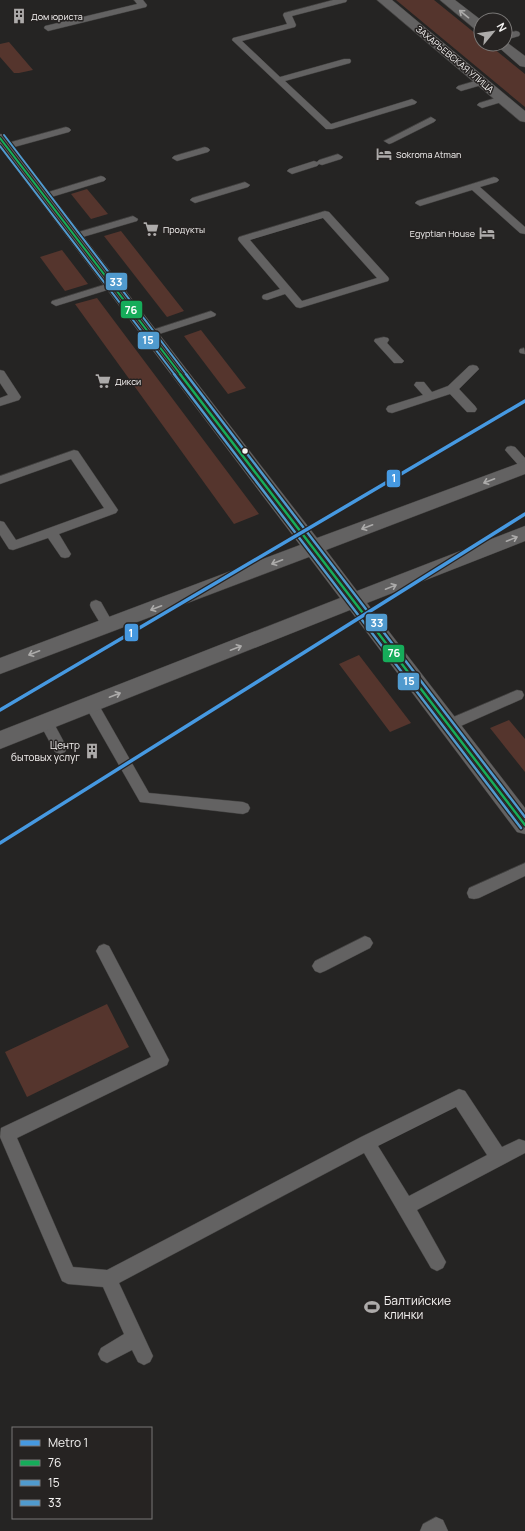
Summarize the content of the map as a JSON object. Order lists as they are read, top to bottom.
{
  "streets": {
    "street": ["ЗАХАРЬЕВСКАЯ УЛИЦА"]
  },
  "places": {
    "building": ["Дом юриста", "Центр бытовых услуг"],
    "hotel": ["Sokroma Atman", "Egyptian House"],
    "supermarket": ["Продукты", "Дикси"],
    "sports": ["Балтийские клинки"]
  },
  "lines": [
    "transit line 33",
    "transit line 76",
    "transit line 15",
    "metro line 1"
  ],
  "legend": [
    "Metro 1",
    "76",
    "15",
    "33"
  ],
  "north": "top right"
}
